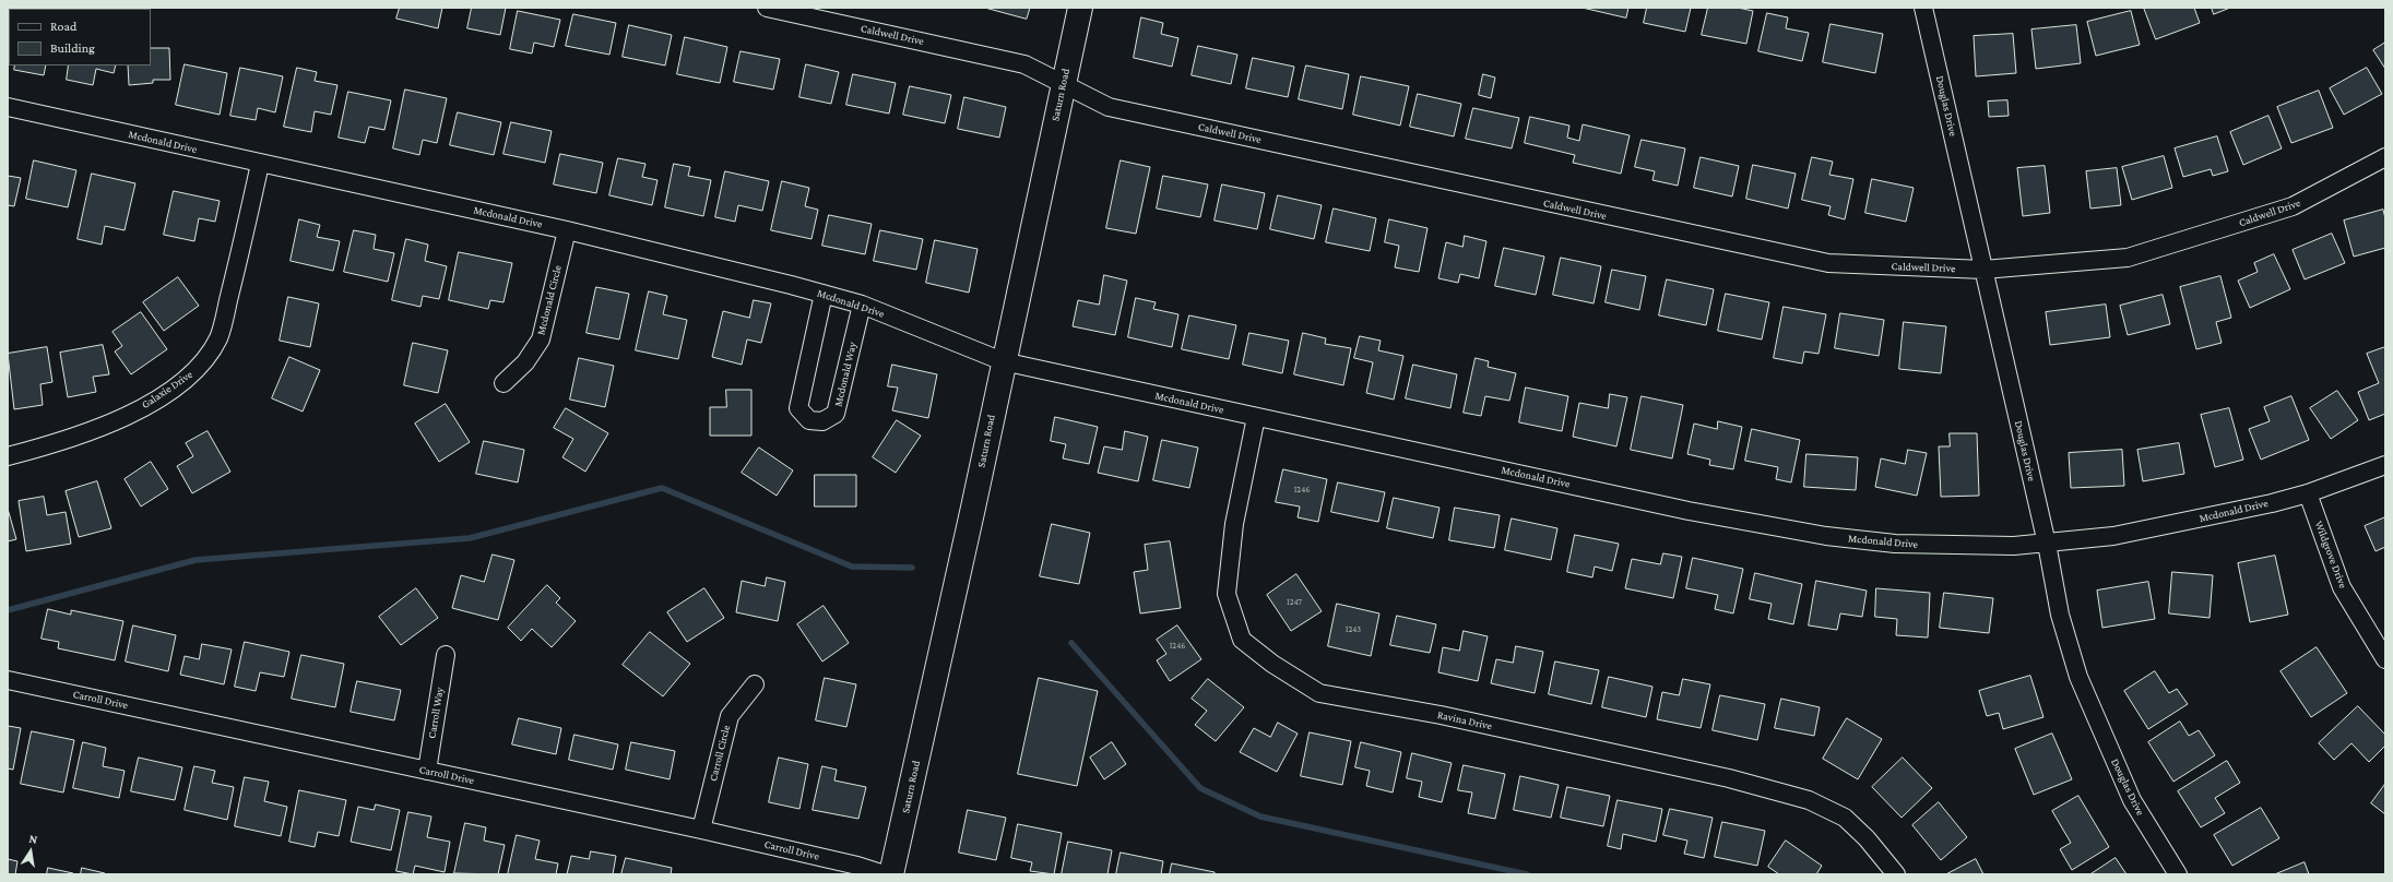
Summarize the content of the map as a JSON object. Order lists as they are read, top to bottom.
{
  "streets": {
    "street": [
      "Caldwell Drive",
      "Saturn Road",
      "Douglas Drive",
      "Mcdonald Drive",
      "Mcdonald Circle",
      "Mcdonald Way",
      "Galaxie Drive",
      "Wildgrove Drive",
      "Carroll Drive",
      "Carroll Way",
      "Ravina Drive",
      "Carroll Circle"
    ]
  },
  "crossings": [
    ["Caldwell Drive", "Saturn Road"],
    ["Caldwell Drive", "Douglas Drive"],
    ["Saturn Road", "Mcdonald Drive"],
    ["Douglas Drive", "Mcdonald Drive"],
    ["Mcdonald Drive", "Mcdonald Circle"],
    ["Mcdonald Drive", "Mcdonald Way"],
    ["Mcdonald Drive", "Galaxie Drive"],
    ["Mcdonald Drive", "Wildgrove Drive"],
    ["Mcdonald Drive", "Ravina Drive"],
    ["Carroll Drive", "Carroll Way"],
    ["Carroll Drive", "Carroll Circle"]
  ],
  "house_numbers": [
    "1246",
    "1247",
    "1243",
    "1246"
  ],
  "legend": ["Road", "Building"],
  "north": "top"
}
